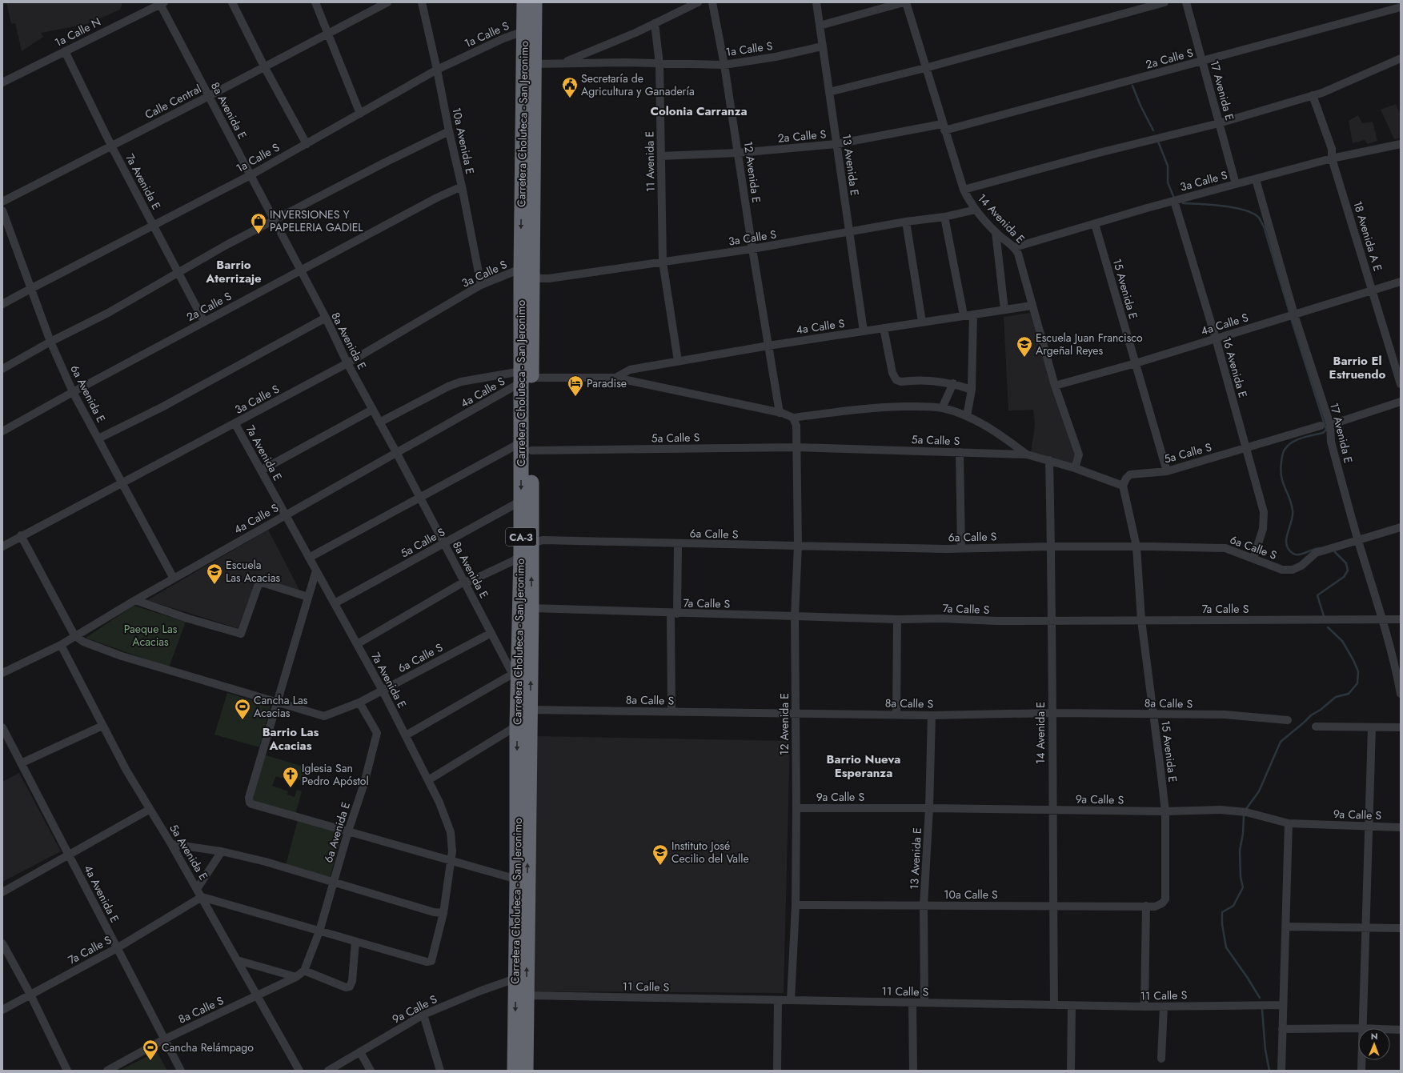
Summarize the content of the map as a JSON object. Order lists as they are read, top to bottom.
{
  "streets": {
    "highway": ["Carretera Choluteca - San Jeronimo", "CA-3"],
    "street": [
      "1a Calle N",
      "1a Calle S",
      "2a Calle S",
      "17 Avenida E",
      "Calle Central",
      "8a Avenida E",
      "10a Avenida E",
      "11 Avenida E",
      "13 Avenida E",
      "12 Avenida E",
      "3a Calle S",
      "7a Avenida E",
      "14 Avenida E",
      "18 Avenida A E",
      "15 Avenida E",
      "4a Calle S",
      "16 Avenida E",
      "6a Avenida E",
      "5a Calle S",
      "6a Calle S",
      "7a Calle S",
      "8a Calle S",
      "9a Calle S",
      "5a Avenida E",
      "4a Avenida E",
      "10a Calle S",
      "11 Calle S"
    ]
  },
  "crossings": [
    ["1a Calle N", "8a Avenida E"],
    ["1a Calle N", "7a Avenida E"],
    ["1a Calle S", "8a Avenida E"],
    ["1a Calle S", "Carretera Choluteca - San Jeronimo"],
    ["1a Calle S", "10a Avenida E"],
    ["1a Calle S", "11 Avenida E"],
    ["1a Calle S", "13 Avenida E"],
    ["1a Calle S", "12 Avenida E"],
    ["1a Calle S", "7a Avenida E"],
    ["1a Calle S", "6a Avenida E"],
    ["2a Calle S", "17 Avenida E"],
    ["2a Calle S", "8a Avenida E"],
    ["2a Calle S", "10a Avenida E"],
    ["2a Calle S", "11 Avenida E"],
    ["2a Calle S", "13 Avenida E"],
    ["2a Calle S", "12 Avenida E"],
    ["2a Calle S", "7a Avenida E"],
    ["2a Calle S", "14 Avenida E"],
    ["2a Calle S", "6a Avenida E"],
    ["17 Avenida E", "3a Calle S"],
    ["17 Avenida E", "4a Calle S"],
    ["17 Avenida E", "6a Calle S"],
    ["17 Avenida E", "7a Calle S"],
    ["Calle Central", "8a Avenida E"],
    ["Calle Central", "7a Avenida E"],
    ["8a Avenida E", "Carretera Choluteca - San Jeronimo"],
    ["8a Avenida E", "3a Calle S"],
    ["8a Avenida E", "4a Calle S"],
    ["8a Avenida E", "5a Calle S"],
    ["8a Avenida E", "6a Calle S"],
    ["Carretera Choluteca - San Jeronimo", "3a Calle S"],
    ["Carretera Choluteca - San Jeronimo", "4a Calle S"],
    ["Carretera Choluteca - San Jeronimo", "5a Calle S"],
    ["Carretera Choluteca - San Jeronimo", "6a Calle S"],
    ["Carretera Choluteca - San Jeronimo", "7a Calle S"],
    ["Carretera Choluteca - San Jeronimo", "8a Calle S"],
    ["Carretera Choluteca - San Jeronimo", "9a Calle S"],
    ["Carretera Choluteca - San Jeronimo", "11 Calle S"],
    ["10a Avenida E", "3a Calle S"],
    ["11 Avenida E", "3a Calle S"],
    ["11 Avenida E", "4a Calle S"],
    ["13 Avenida E", "3a Calle S"],
    ["13 Avenida E", "4a Calle S"],
    ["13 Avenida E", "8a Calle S"],
    ["13 Avenida E", "9a Calle S"],
    ["13 Avenida E", "10a Calle S"],
    ["13 Avenida E", "11 Calle S"],
    ["12 Avenida E", "3a Calle S"],
    ["12 Avenida E", "4a Calle S"],
    ["12 Avenida E", "5a Calle S"],
    ["12 Avenida E", "6a Calle S"],
    ["12 Avenida E", "7a Calle S"],
    ["12 Avenida E", "8a Calle S"],
    ["12 Avenida E", "9a Calle S"],
    ["12 Avenida E", "10a Calle S"],
    ["12 Avenida E", "11 Calle S"],
    ["3a Calle S", "7a Avenida E"],
    ["3a Calle S", "14 Avenida E"],
    ["3a Calle S", "18 Avenida A E"],
    ["3a Calle S", "15 Avenida E"],
    ["3a Calle S", "16 Avenida E"],
    ["3a Calle S", "6a Avenida E"],
    ["7a Avenida E", "4a Calle S"],
    ["7a Avenida E", "5a Calle S"],
    ["7a Avenida E", "6a Calle S"],
    ["14 Avenida E", "4a Calle S"],
    ["14 Avenida E", "5a Calle S"],
    ["14 Avenida E", "6a Calle S"],
    ["14 Avenida E", "7a Calle S"],
    ["14 Avenida E", "8a Calle S"],
    ["14 Avenida E", "9a Calle S"],
    ["14 Avenida E", "10a Calle S"],
    ["14 Avenida E", "11 Calle S"],
    ["18 Avenida A E", "4a Calle S"],
    ["15 Avenida E", "4a Calle S"],
    ["15 Avenida E", "5a Calle S"],
    ["15 Avenida E", "6a Calle S"],
    ["15 Avenida E", "7a Calle S"],
    ["15 Avenida E", "8a Calle S"],
    ["15 Avenida E", "9a Calle S"],
    ["15 Avenida E", "10a Calle S"],
    ["4a Calle S", "16 Avenida E"],
    ["4a Calle S", "6a Avenida E"],
    ["4a Calle S", "5a Avenida E"],
    ["16 Avenida E", "5a Calle S"],
    ["16 Avenida E", "6a Calle S"],
    ["6a Avenida E", "6a Calle S"],
    ["6a Avenida E", "8a Calle S"],
    ["7a Calle S", "5a Avenida E"],
    ["7a Calle S", "4a Avenida E"],
    ["8a Calle S", "5a Avenida E"],
    ["8a Calle S", "4a Avenida E"]
  ],
  "districts": [
    "Colonia Carranza",
    "Barrio Aterrizaje",
    "Barrio El Estruendo",
    "Barrio Las Acacias",
    "Barrio Nueva Esperanza"
  ],
  "parks": ["Paeque Las Acacias"],
  "places": {
    "public building": ["Secretaría de Agricultura y Ganadería"],
    "shop": ["INVERSIONES Y PAPELERIA GADIEL"],
    "school or university": ["Escuela Juan Francisco Argeñal Reyes", "Escuela Las Acacias", "Instituto José Cecilio del Valle"],
    "hotel": ["Paradise"],
    "sports": ["Cancha Las Acacias", "Cancha Relámpago"],
    "church": ["Iglesia San Pedro Apóstol"]
  },
  "north": "top"
}
